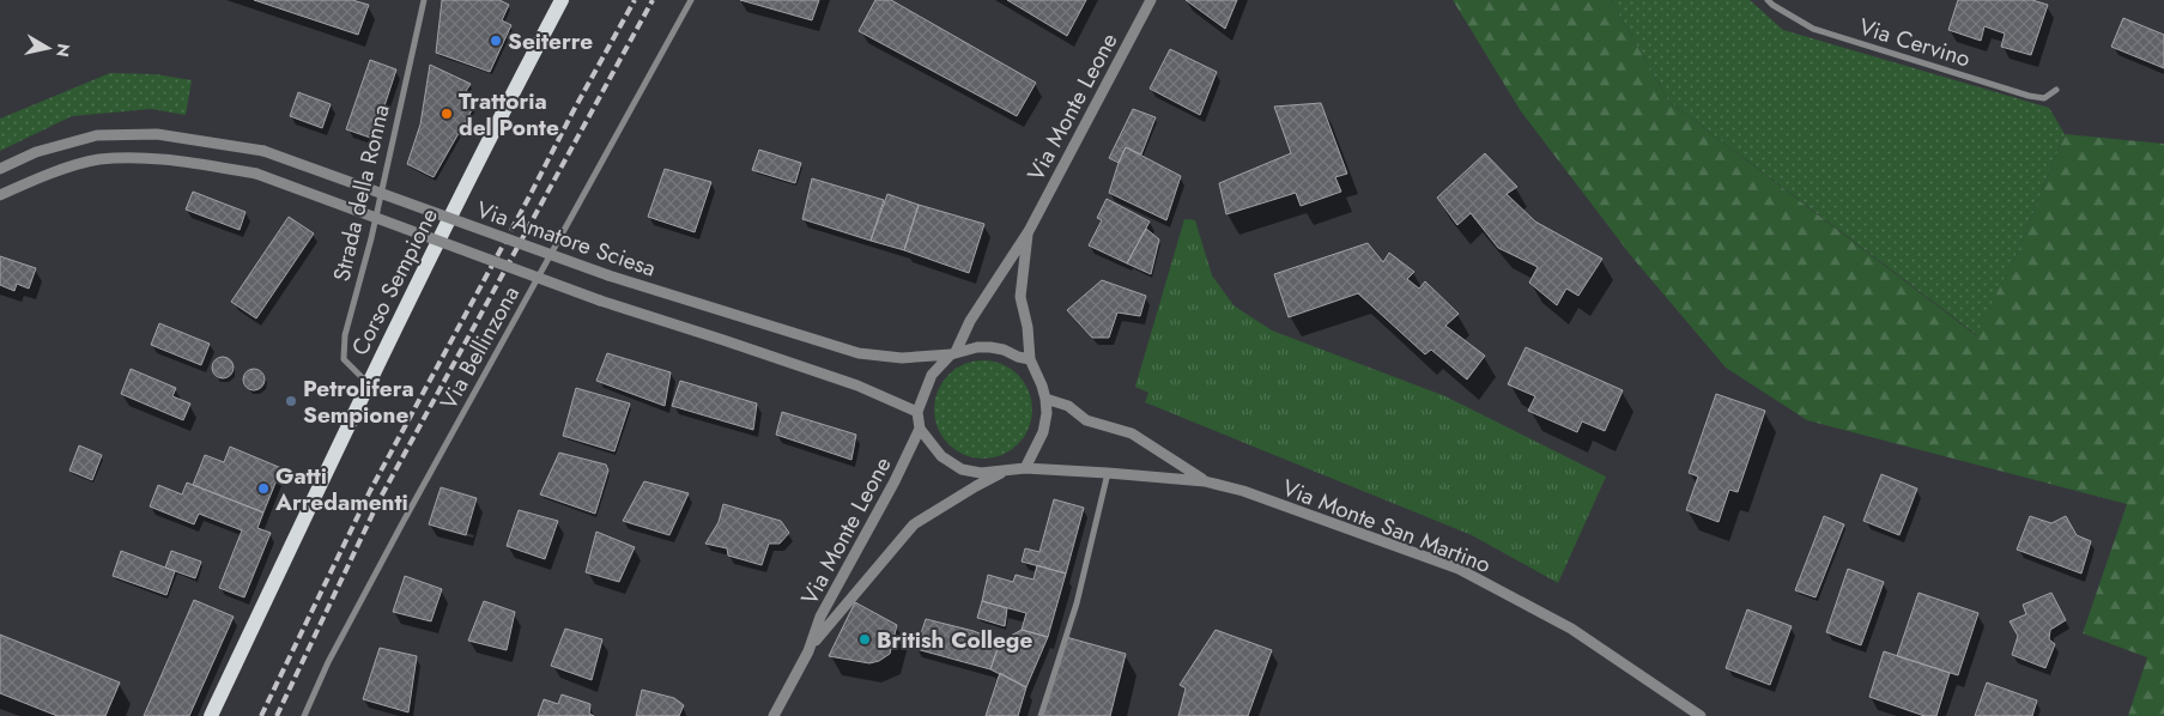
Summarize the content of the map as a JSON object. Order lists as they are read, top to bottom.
{
  "streets": {
    "main road": ["Corso Sempione"],
    "street": [
      "Via Cervino",
      "Via Monte Leone",
      "Strada della Ronna",
      "Via Amatore Sciesa",
      "Via Bellinzona",
      "Via Monte San Martino"
    ]
  },
  "crossings": [
    ["Via Monte Leone", "Via Amatore Sciesa"],
    ["Via Monte Leone", "Via Monte San Martino"],
    ["Strada della Ronna", "Corso Sempione"],
    ["Via Amatore Sciesa", "Via Monte San Martino"]
  ],
  "places": [
    "Seiterre",
    "Trattoria del Ponte",
    "Petrolifera Sempione",
    "Gatti Arredamenti",
    "British College"
  ],
  "north": "right"
}
